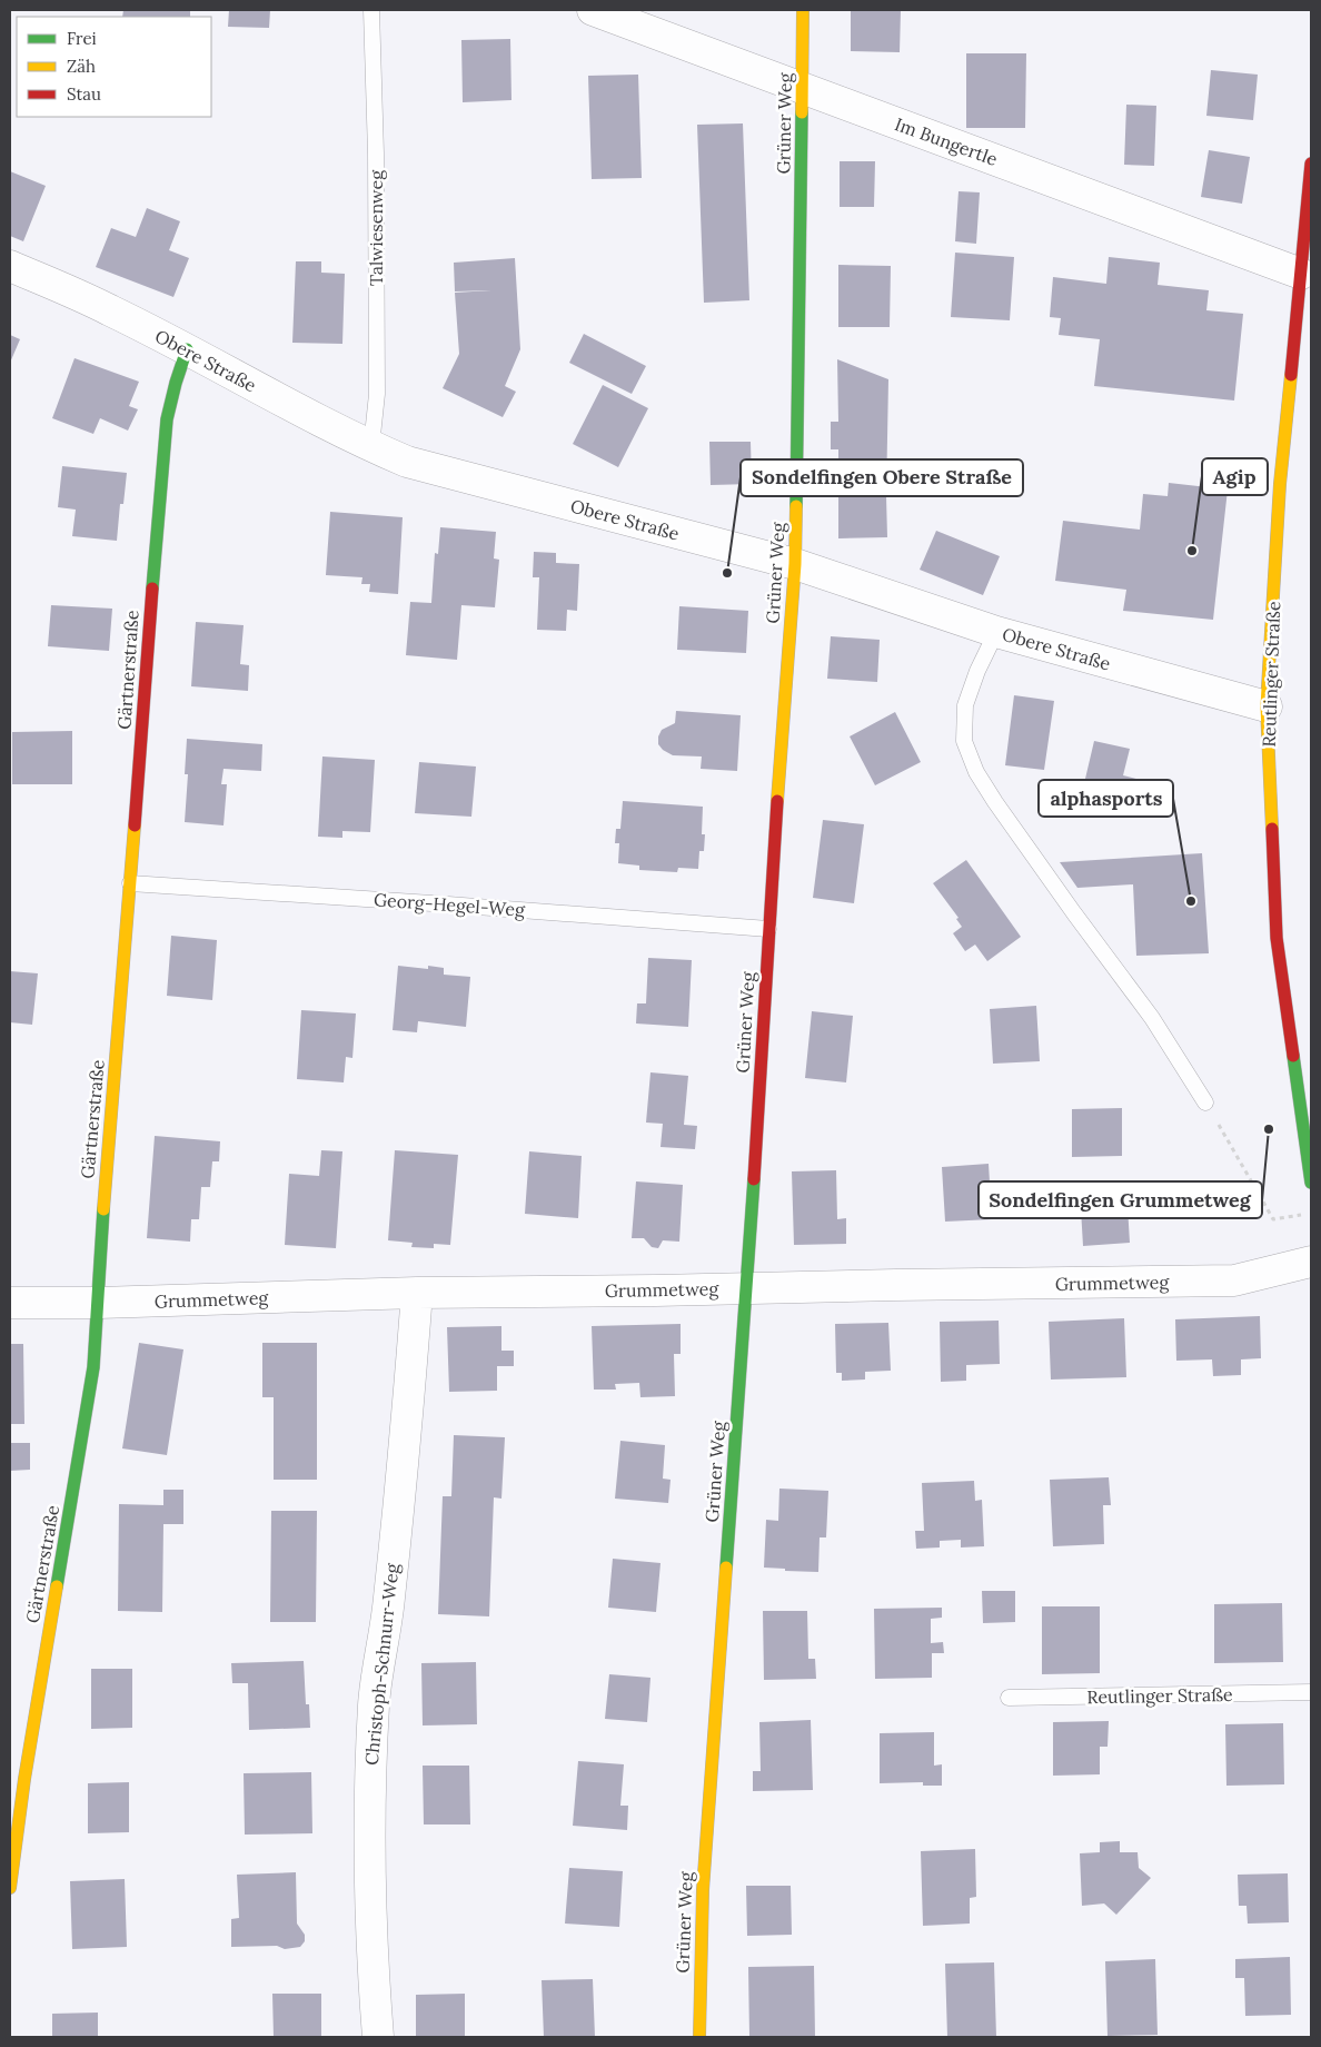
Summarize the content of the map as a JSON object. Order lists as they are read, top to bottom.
{
  "streets": {
    "street": [
      "Grüner Weg",
      "Im Bungertle",
      "Obere Straße",
      "Gärtnerstraße",
      "Reutlinger Straße",
      "Grummetweg",
      "Christoph-Schnurr-Weg"
    ],
    "lane": ["Talwiesenweg", "Georg-Hegel-Weg"]
  },
  "crossings": [
    ["Grüner Weg", "Im Bungertle"],
    ["Grüner Weg", "Obere Straße"],
    ["Grüner Weg", "Georg-Hegel-Weg"],
    ["Grüner Weg", "Grummetweg"],
    ["Im Bungertle", "Reutlinger Straße"],
    ["Talwiesenweg", "Obere Straße"],
    ["Obere Straße", "Gärtnerstraße"],
    ["Obere Straße", "Reutlinger Straße"],
    ["Gärtnerstraße", "Georg-Hegel-Weg"],
    ["Gärtnerstraße", "Grummetweg"],
    ["Grummetweg", "Christoph-Schnurr-Weg"]
  ],
  "places": [
    "Agip",
    "Sondelfingen Obere Straße",
    "alphasports",
    "Sondelfingen Grummetweg"
  ],
  "legend": ["Frei", "Zäh", "Stau"]
}
